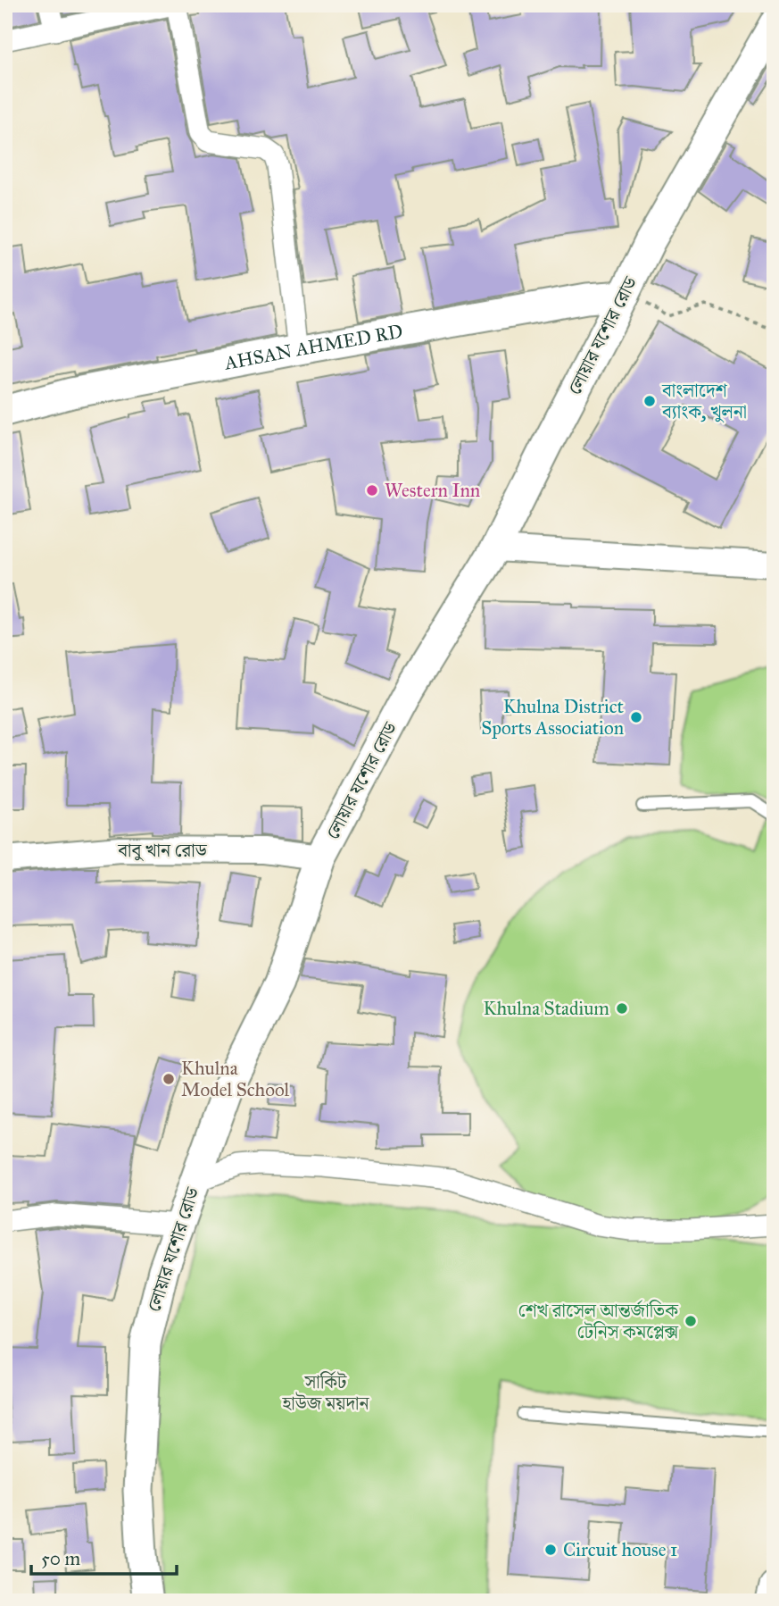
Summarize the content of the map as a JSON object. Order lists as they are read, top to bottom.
{
  "streets": {
    "main road": ["লোয়ার যশোর রোড", "AHSAN AHMED RD"],
    "street": ["বাবু খান রোড"]
  },
  "crossings": [
    ["লোয়ার যশোর রোড", "AHSAN AHMED RD"],
    ["লোয়ার যশোর রোড", "বাবু খান রোড"]
  ],
  "parks": ["সার্কিট হাউজ ময়দান"],
  "places": [
    "বাংলাদেশ ব্যাংক, খুলনা",
    "Western Inn",
    "Khulna District Sports Association",
    "Khulna Stadium",
    "Khulna Model School",
    "শেখ রাসেল আন্তর্জাতিক টেনিস কমপ্লেক্স",
    "Circuit house 1"
  ],
  "scale_bar": "50 m"
}
